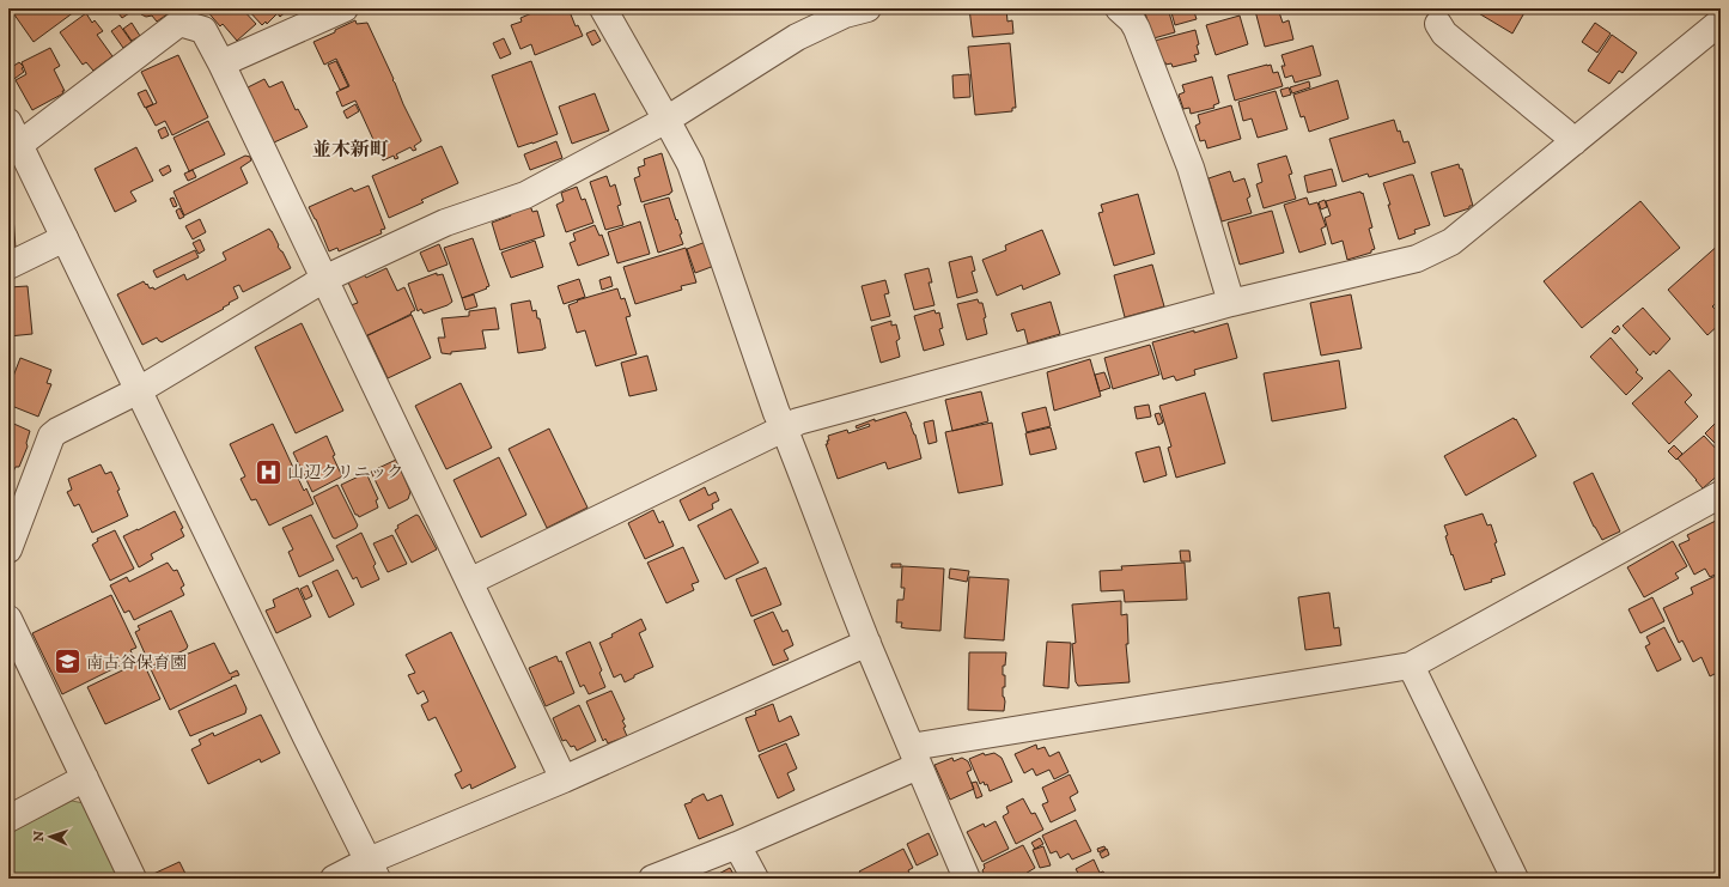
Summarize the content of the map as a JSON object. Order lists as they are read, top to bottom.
{
  "districts": ["並木新町"],
  "places": {
    "hospital": ["山辺クリニック"],
    "school or university": ["南古谷保育園"]
  },
  "north": "left"
}
